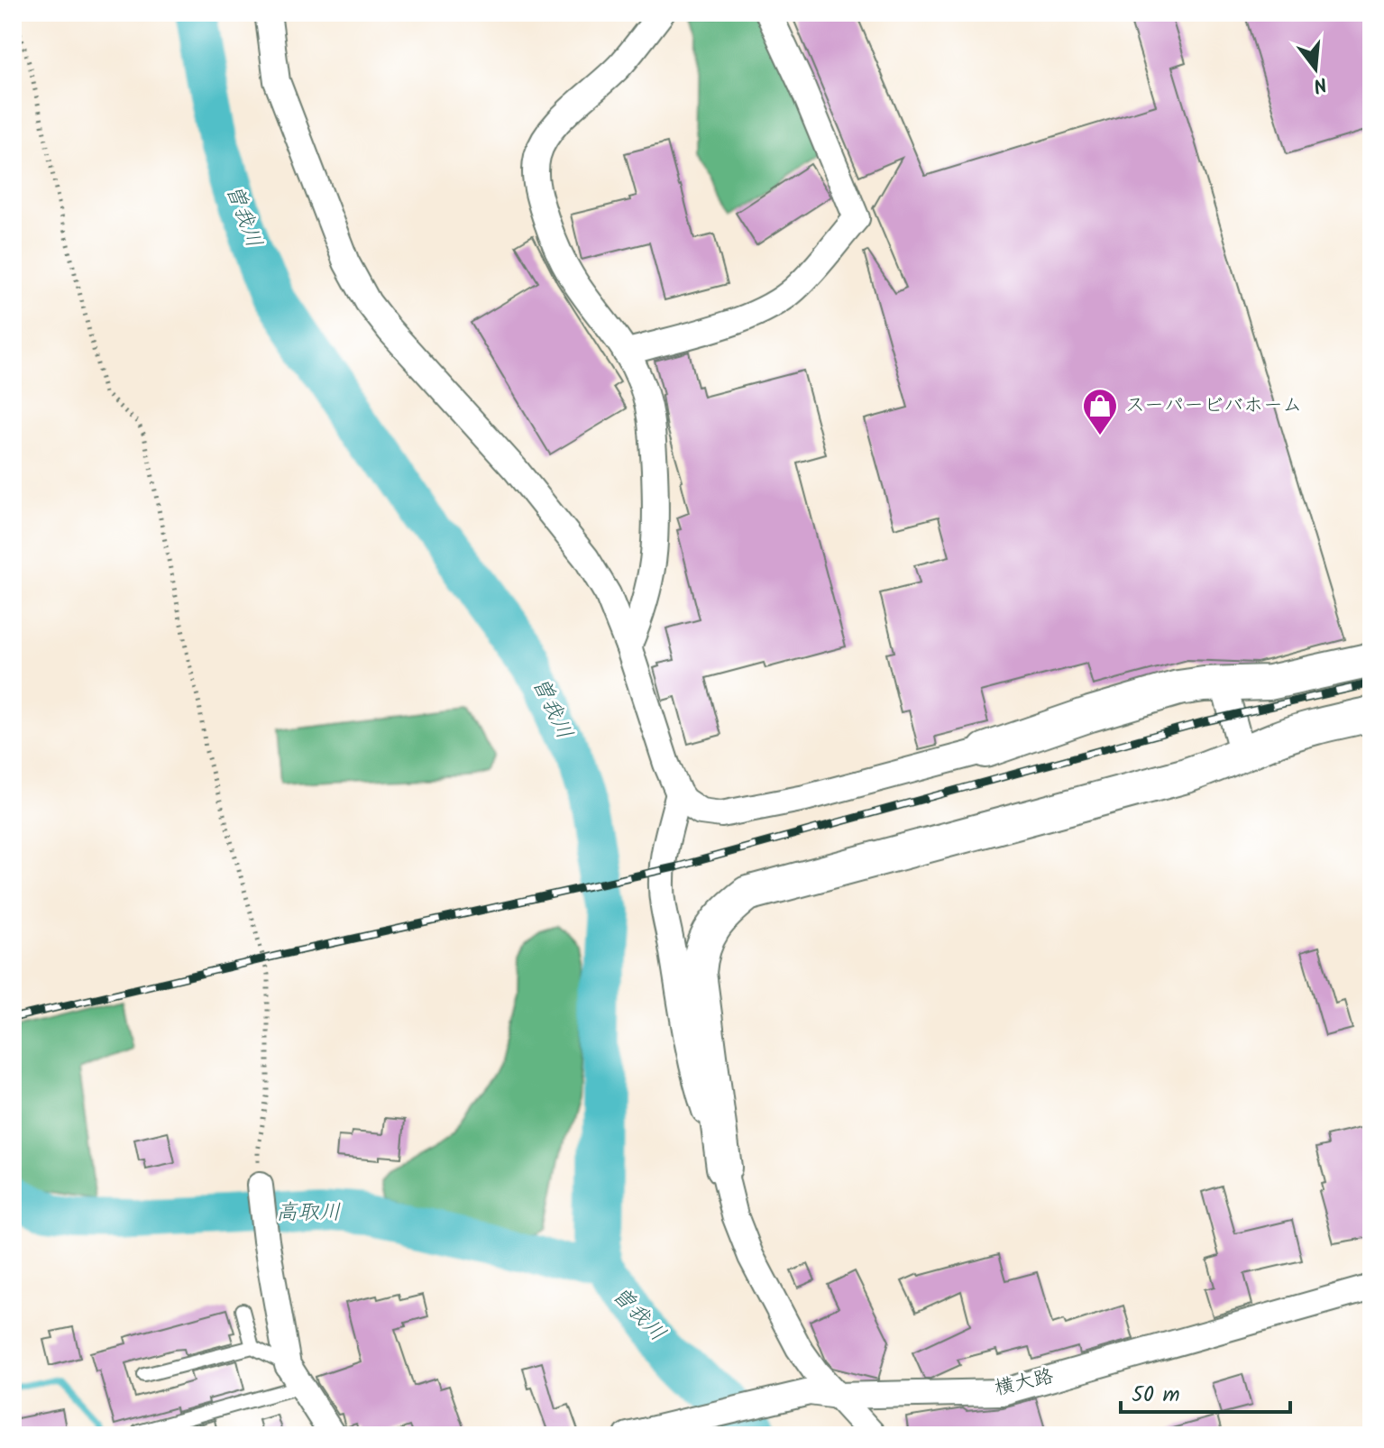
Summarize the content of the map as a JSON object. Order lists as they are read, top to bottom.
{
  "streets": {
    "street": ["横大路"]
  },
  "water": ["曽我川", "高取川"],
  "places": {
    "shop": ["スーパービバホーム"]
  },
  "scale_bar": "50 m",
  "north": "bottom"
}
